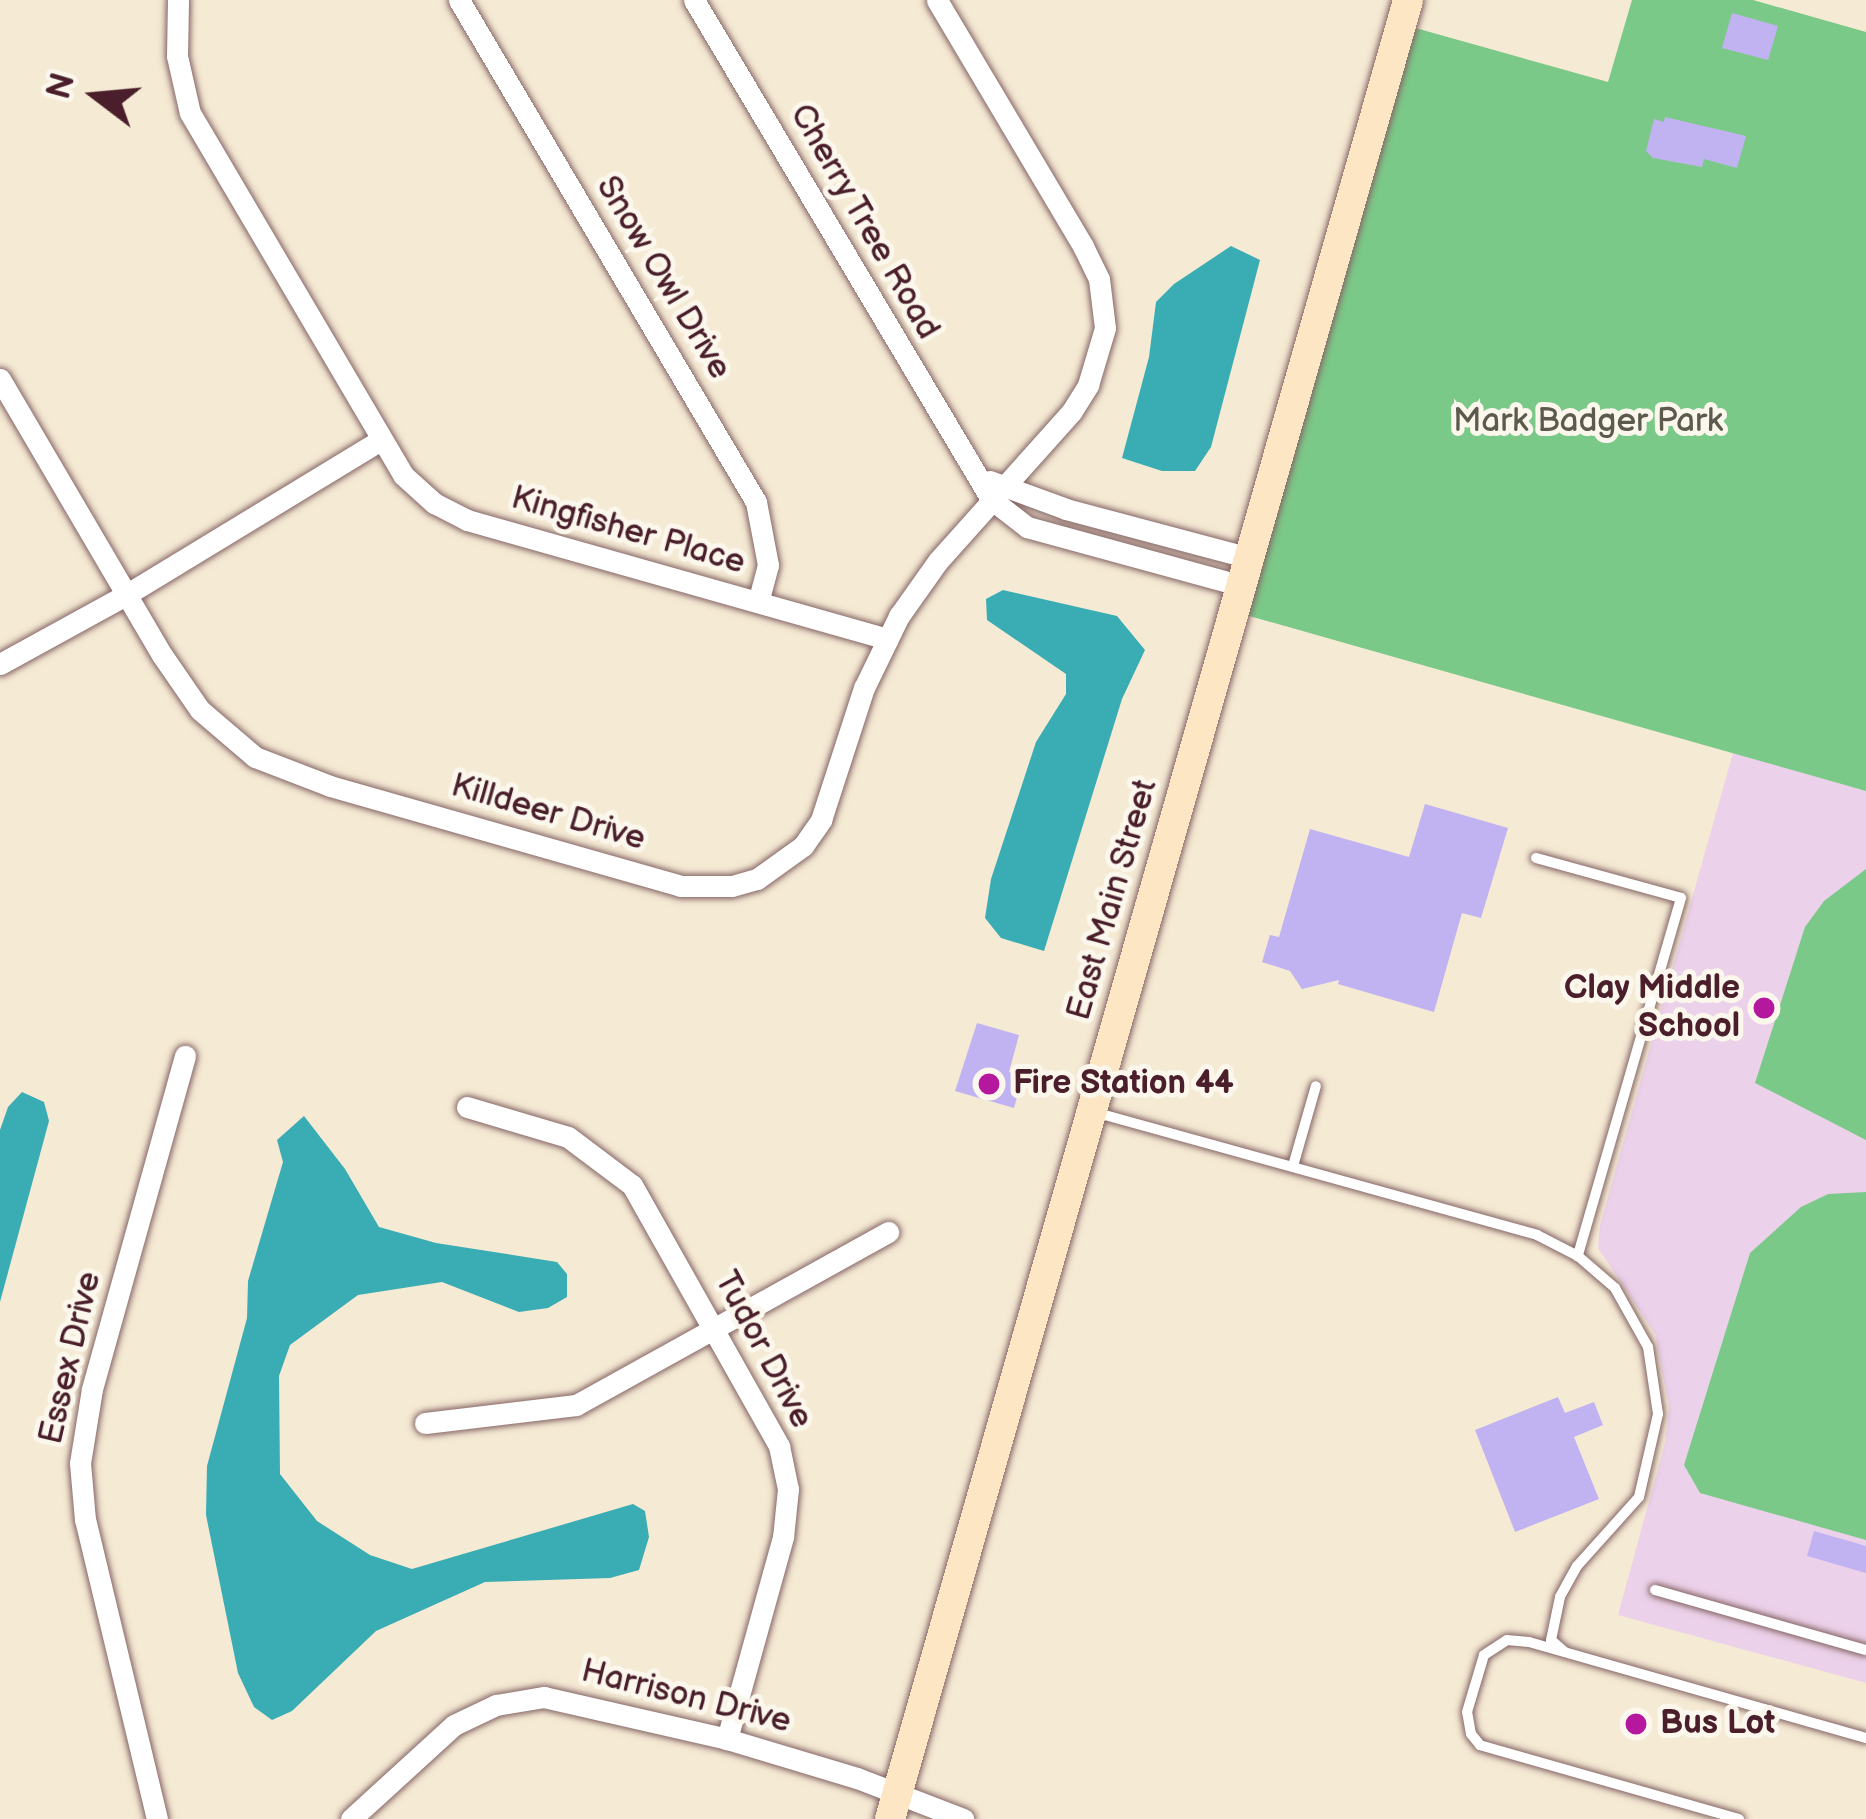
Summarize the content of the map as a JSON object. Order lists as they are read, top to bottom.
{
  "streets": {
    "main road": ["East Main Street"],
    "street": [
      "Cherry Tree Road",
      "Snow Owl Drive",
      "Kingfisher Place",
      "Killdeer Drive",
      "Tudor Drive",
      "Essex Drive",
      "Harrison Drive"
    ]
  },
  "crossings": [
    ["Cherry Tree Road", "Killdeer Drive"],
    ["Snow Owl Drive", "Kingfisher Place"],
    ["Kingfisher Place", "Killdeer Drive"],
    ["East Main Street", "Harrison Drive"],
    ["Tudor Drive", "Harrison Drive"]
  ],
  "parks": ["Mark Badger Park"],
  "places": ["Clay Middle School", "Fire Station 44", "Bus Lot"],
  "north": "left"
}
